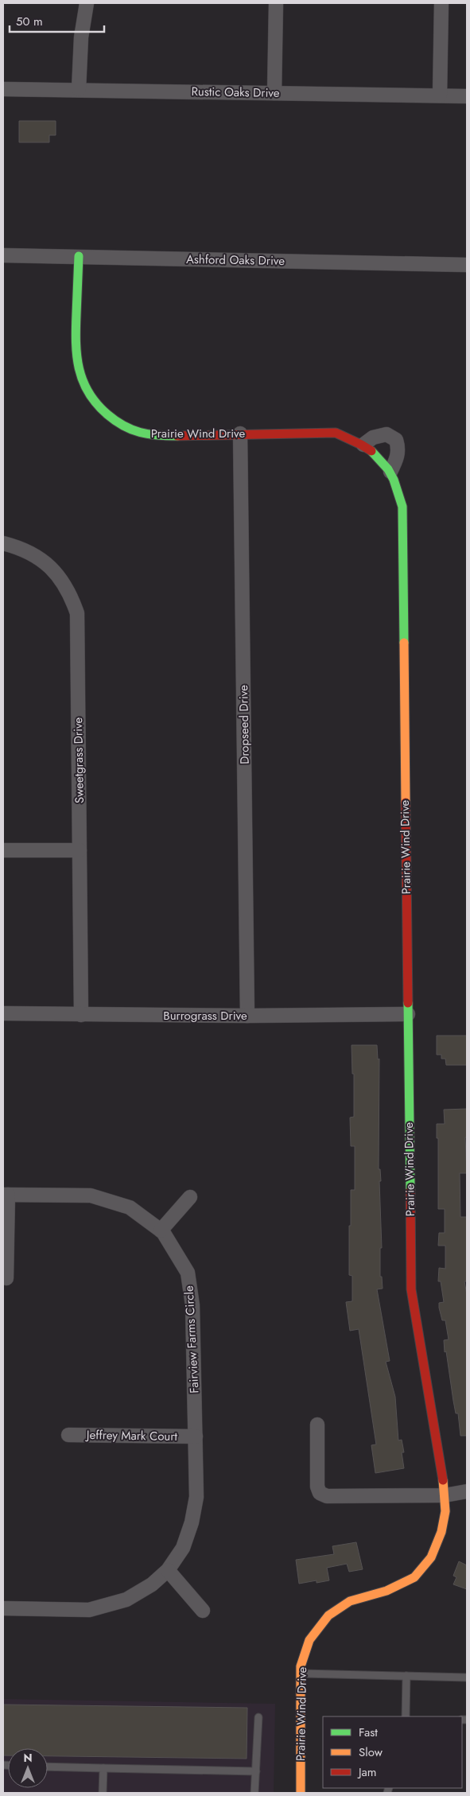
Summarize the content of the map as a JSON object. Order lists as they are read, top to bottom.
{
  "streets": {
    "street": [
      "Rustic Oaks Drive",
      "Ashford Oaks Drive",
      "Prairie Wind Drive",
      "Dropseed Drive",
      "Sweetgrass Drive",
      "Burrograss Drive",
      "Fairview Farms Circle",
      "Jeffrey Mark Court"
    ]
  },
  "crossings": [
    ["Ashford Oaks Drive", "Prairie Wind Drive"],
    ["Prairie Wind Drive", "Dropseed Drive"],
    ["Prairie Wind Drive", "Burrograss Drive"],
    ["Dropseed Drive", "Burrograss Drive"],
    ["Sweetgrass Drive", "Burrograss Drive"],
    ["Fairview Farms Circle", "Jeffrey Mark Court"]
  ],
  "legend": ["Fast", "Slow", "Jam"],
  "scale_bar": "50 m",
  "north": "top"
}
